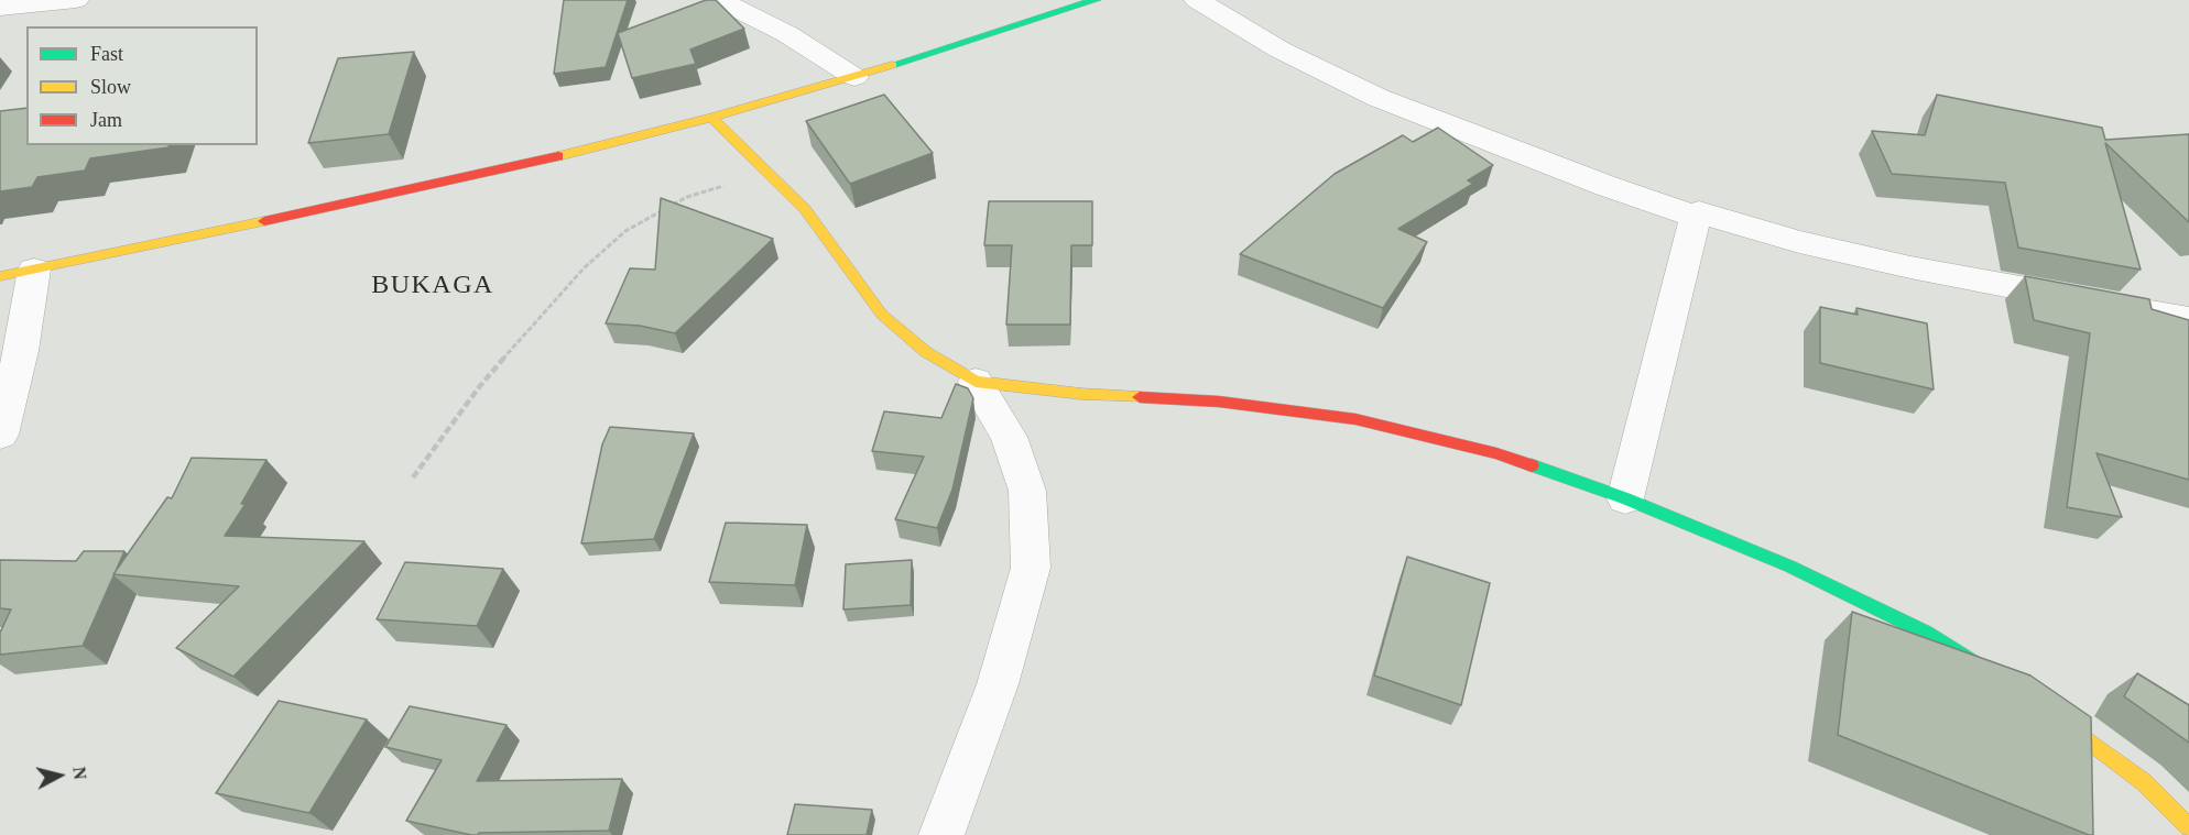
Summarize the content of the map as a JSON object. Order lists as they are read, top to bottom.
{
  "districts": ["BUKAGA"],
  "legend": ["Fast", "Slow", "Jam"],
  "north": "right"
}
